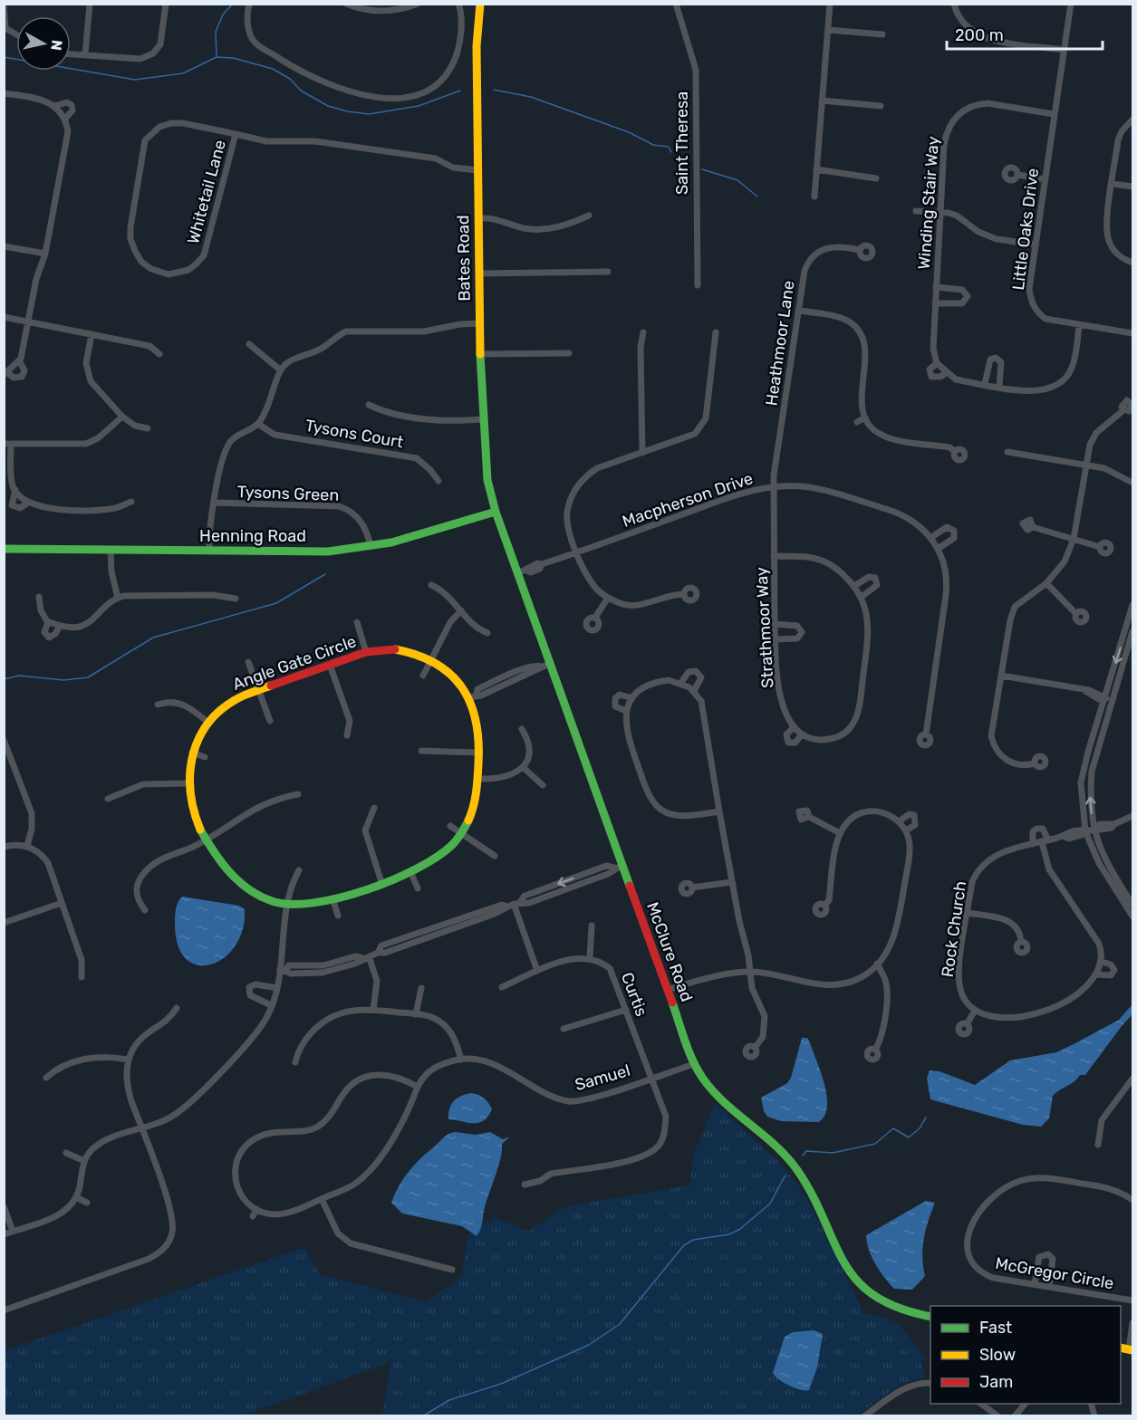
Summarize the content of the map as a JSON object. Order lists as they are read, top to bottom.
{
  "streets": {
    "street": [
      "Saint Theresa",
      "Whitetail Lane",
      "Winding Stair Way",
      "Little Oaks Drive",
      "Bates Road",
      "Heathmoor Lane",
      "Tysons Court",
      "Tysons Green",
      "Macpherson Drive",
      "Henning Road",
      "Strathmoor Way",
      "Angle Gate Circle",
      "Rock Church",
      "McClure Road",
      "Curtis",
      "Samuel",
      "McGregor Circle"
    ]
  },
  "crossings": [
    ["Whitetail Lane", "Bates Road"],
    ["Winding Stair Way", "Little Oaks Drive"],
    ["Bates Road", "Henning Road"],
    ["Bates Road", "McClure Road"],
    ["Heathmoor Lane", "Macpherson Drive"],
    ["Heathmoor Lane", "Strathmoor Way"],
    ["Tysons Green", "Henning Road"],
    ["Macpherson Drive", "Strathmoor Way"],
    ["Macpherson Drive", "McClure Road"],
    ["Henning Road", "McClure Road"],
    ["McClure Road", "Samuel"],
    ["Curtis", "Samuel"]
  ],
  "legend": ["Fast", "Slow", "Jam"],
  "scale_bar": "200 m",
  "north": "right"
}
